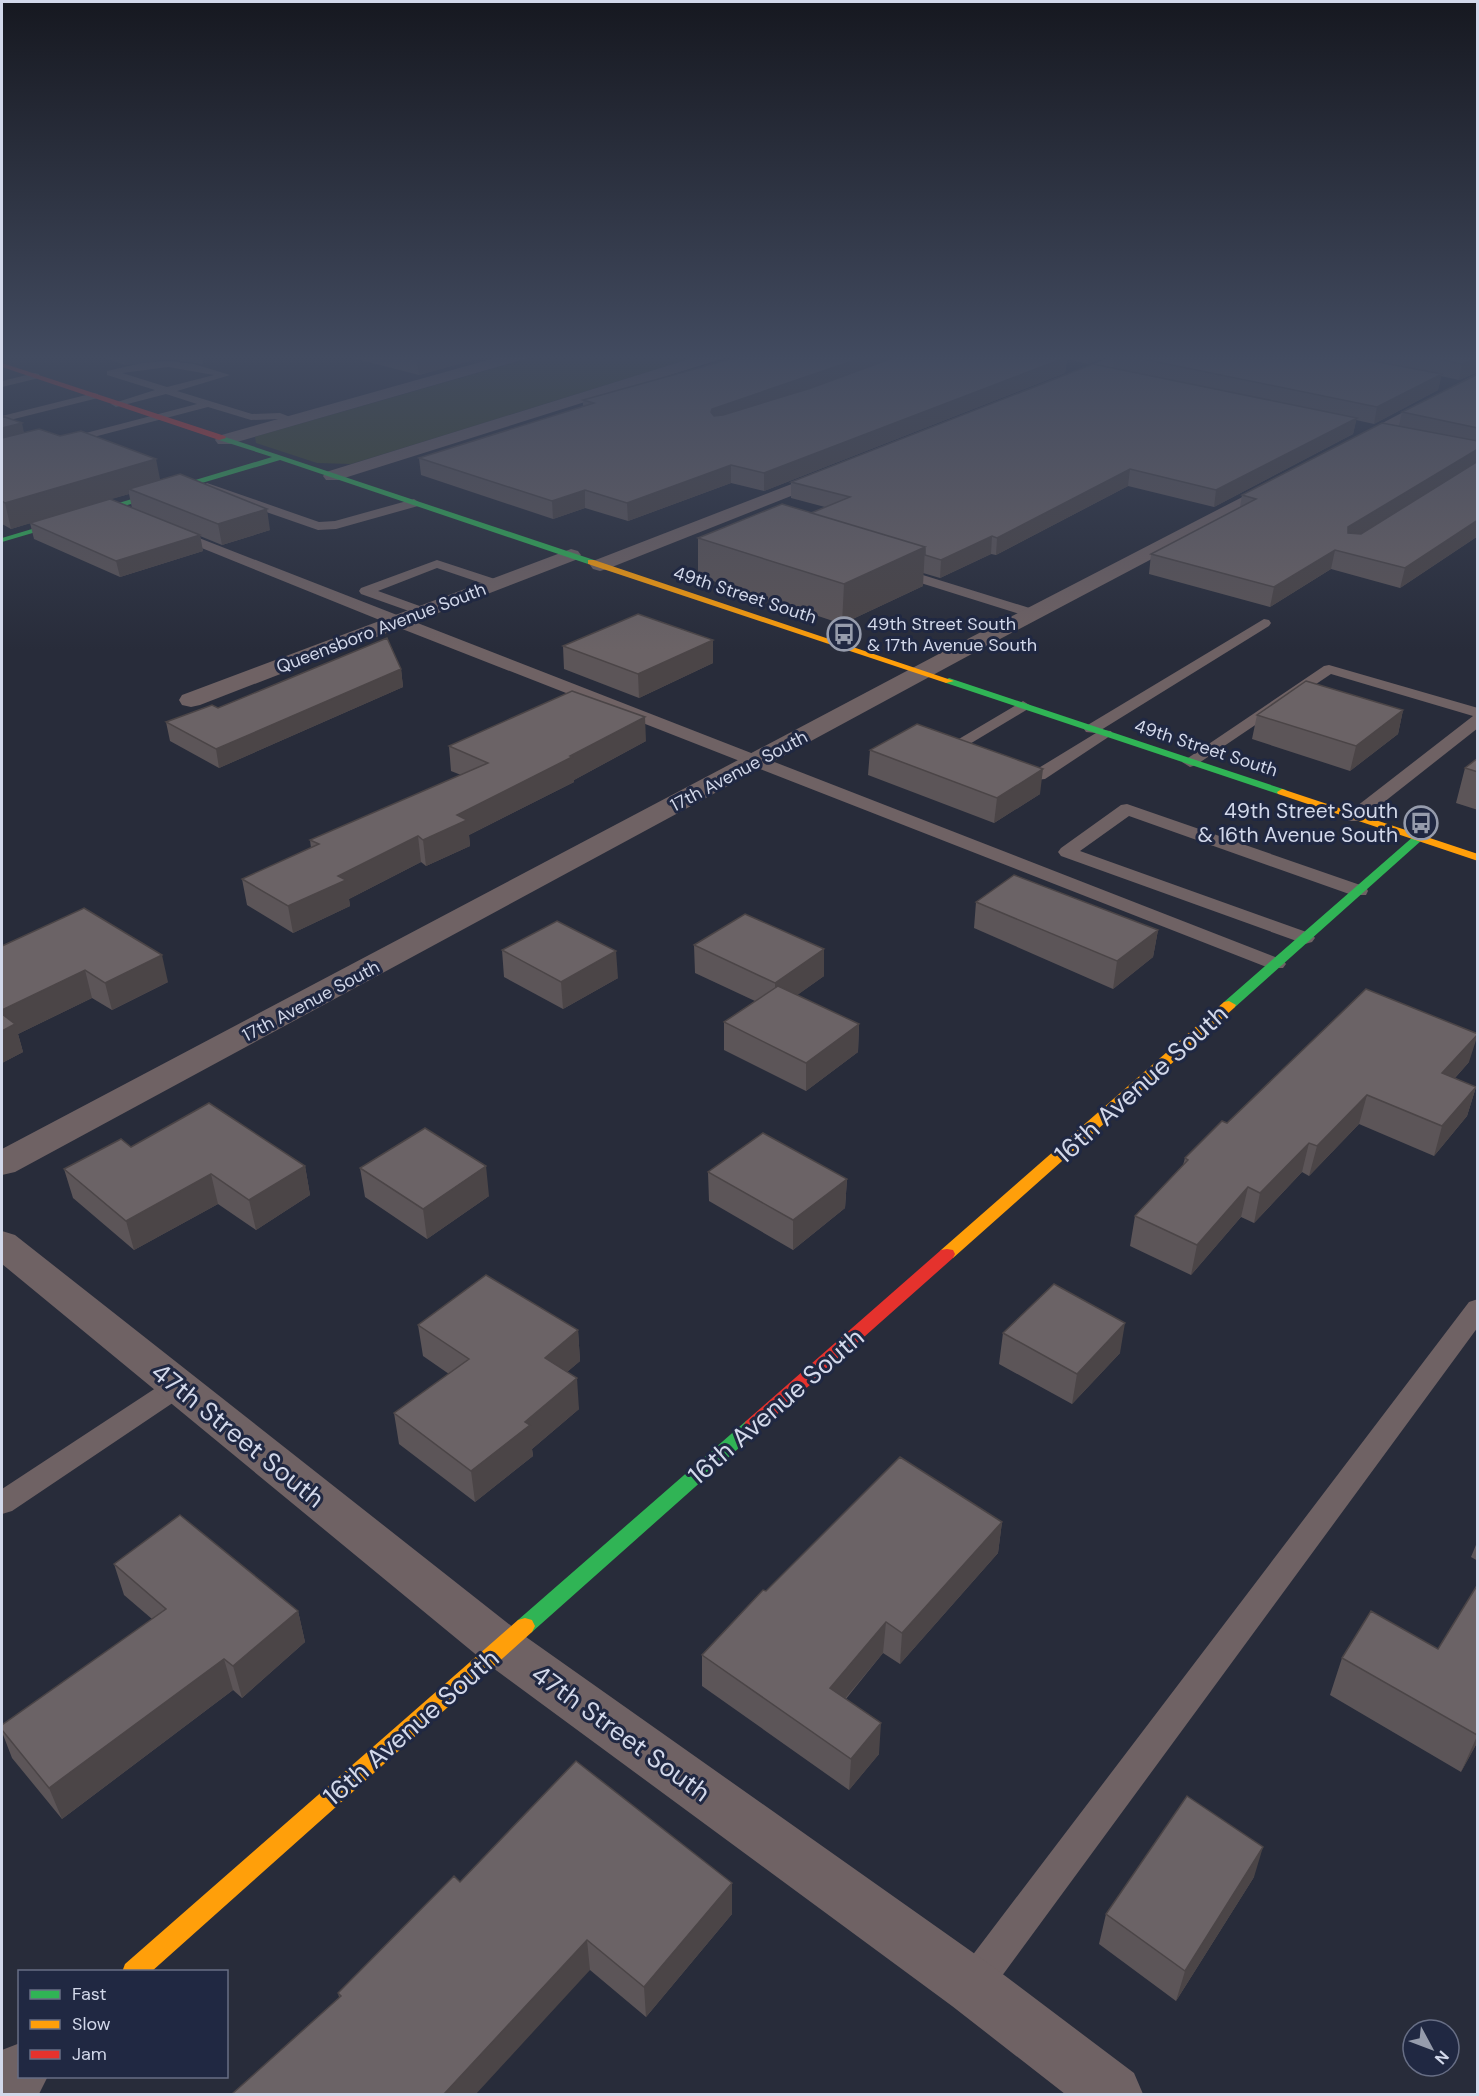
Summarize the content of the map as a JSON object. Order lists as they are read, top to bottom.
{
  "streets": {
    "main road": ["49th Street South", "16th Avenue South"],
    "street": ["Queensboro Avenue South", "17th Avenue South", "47th Street South"]
  },
  "crossings": [
    ["49th Street South", "Queensboro Avenue South"],
    ["49th Street South", "17th Avenue South"],
    ["49th Street South", "16th Avenue South"],
    ["16th Avenue South", "47th Street South"]
  ],
  "places": {
    "bus stop": ["49th Street South & 17th Avenue South", "49th Street South & 16th Avenue South"]
  },
  "legend": ["Fast", "Slow", "Jam"],
  "north": "bottom right"
}
